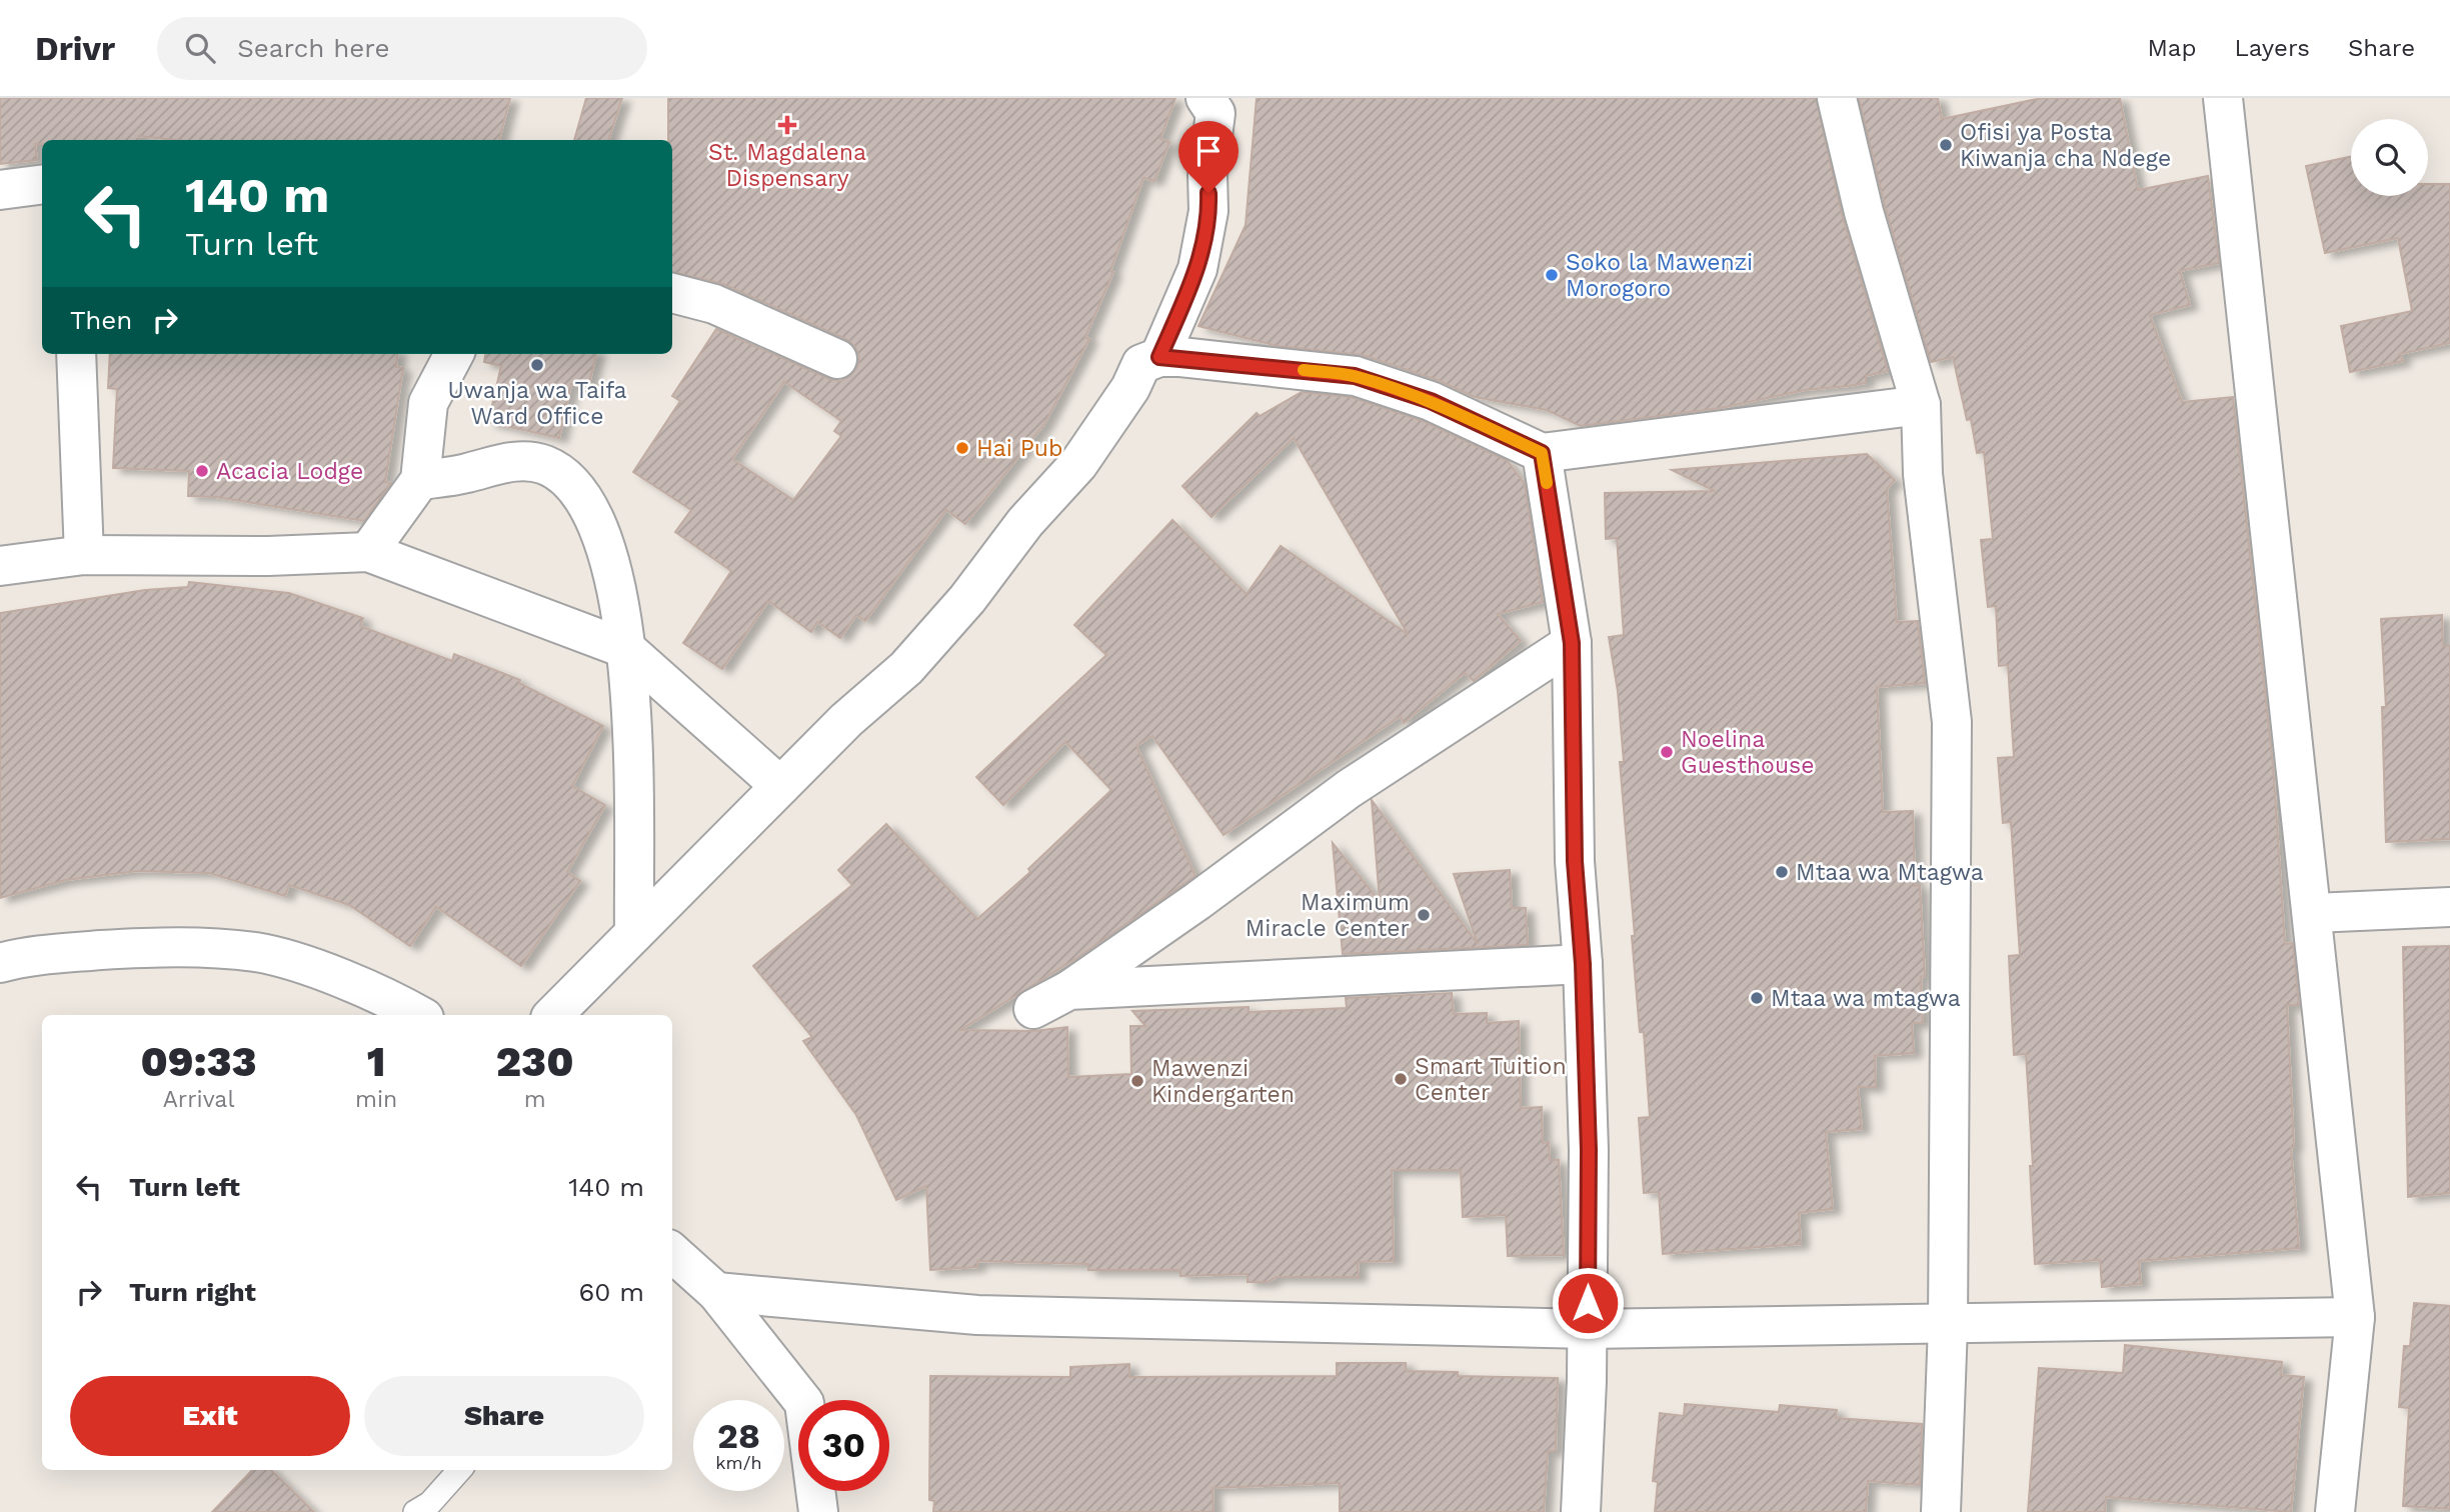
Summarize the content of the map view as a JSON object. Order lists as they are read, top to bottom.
{
  "places": {
    "health": ["St. Magdalena Dispensary"],
    "other": [
      "Ofisi ya Posta Kiwanja cha Ndege",
      "Soko la Mawenzi Morogoro",
      "Uwanja wa Taifa Ward Office",
      "Hai Pub",
      "Acacia Lodge",
      "Noelina Guesthouse",
      "Mtaa wa Mtagwa",
      "Maximum Miracle Center",
      "Mtaa wa mtagwa",
      "Smart Tuition Center",
      "Mawenzi Kindergarten"
    ]
  },
  "page": {
    "header": "Drivr",
    "search": "Search here",
    "nav": ["Map", "Layers", "Share"],
    "turn": ["140 m", "Turn left"],
    "then": "Then",
    "eta": [
      "09:33",
      "Arrival",
      "1",
      "min",
      "230",
      "m"
    ],
    "list": [
      {
        "name": "Turn left",
        "value": "140 m"
      },
      {
        "name": "Turn right",
        "value": "60 m"
      }
    ],
    "buttons": ["Exit", "Share"],
    "speed": "28 km/h",
    "limit": "30"
  }
}
